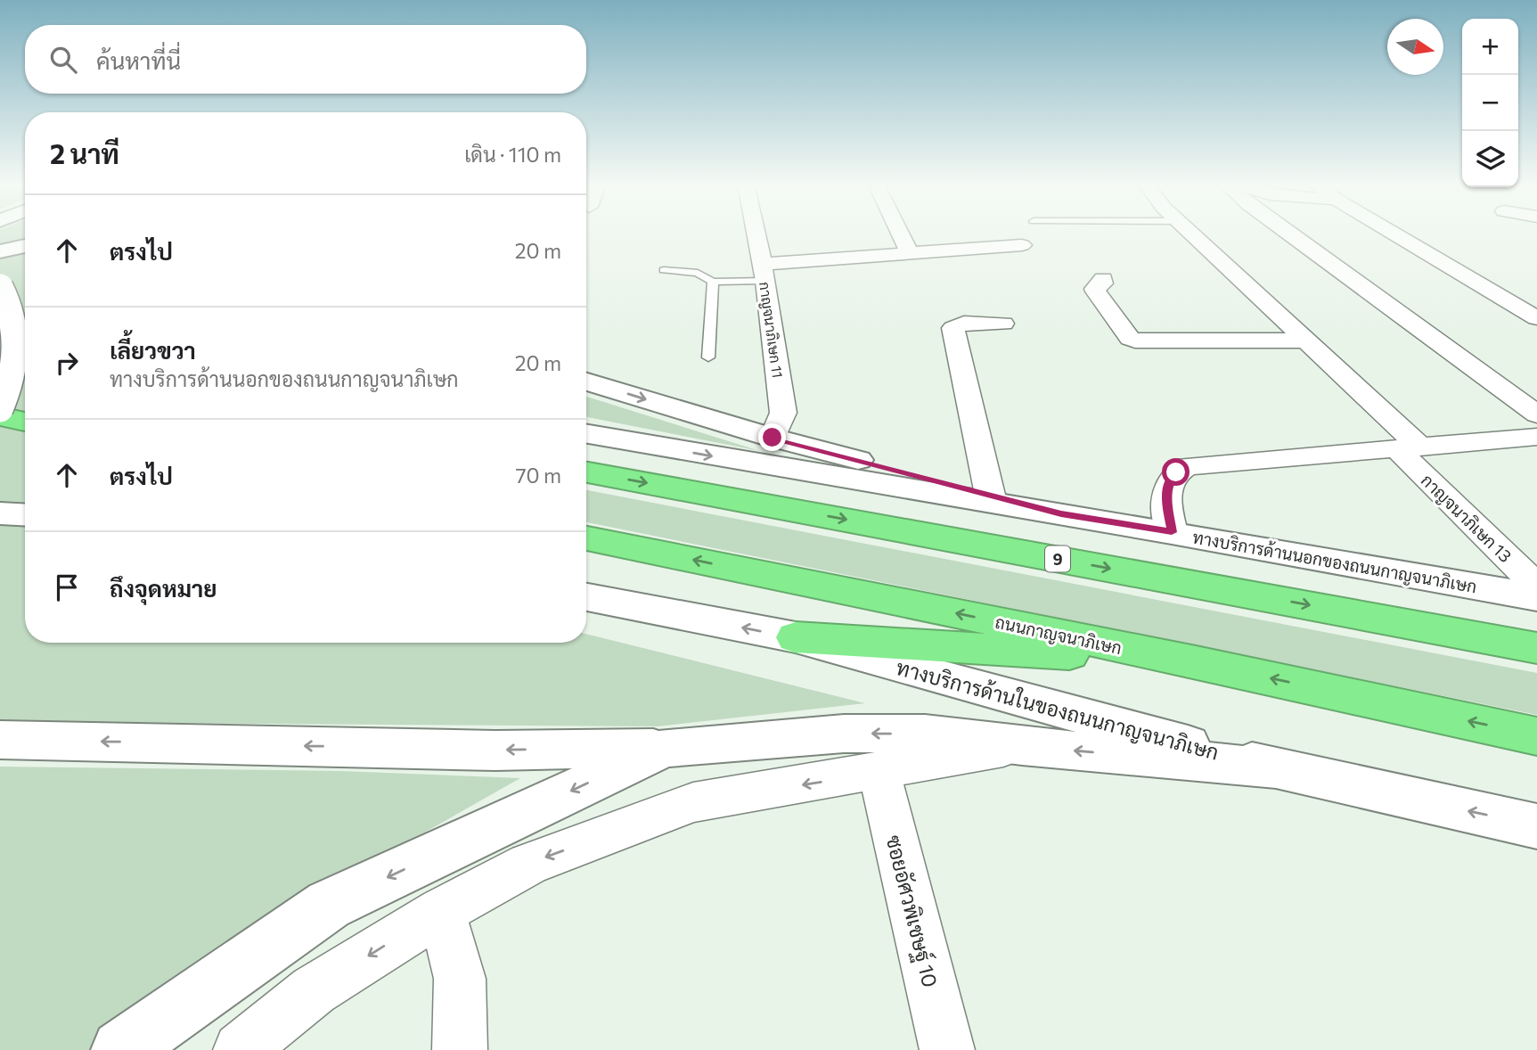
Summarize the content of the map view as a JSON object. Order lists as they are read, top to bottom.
{
  "streets": {
    "highway": ["9", "ถนนกาญจนาภิเษก"],
    "main road": ["ทางบริการด้านนอกของถนนกาญจนาภิเษก", "ทางบริการด้านในของถนนกาญจนาภิเษก"],
    "street": ["กาญจนาภิเษก 11", "กาญจนาภิเษก 13", "ซอยอัศวพิเชษฐ์ 10"]
  },
  "north": "right",
  "page": {
    "map_buttons": ["+", "−"],
    "search": "ค้นหาที่นี่",
    "heading": ["2 นาที", "เดิน · 110 m"],
    "list": [
      ["ตรงไป", "20 m"],
      ["เลี้ยวขวา", "ทางบริการด้านนอกของถนนกาญจนาภิเษก", "20 m"],
      ["ตรงไป", "70 m"],
      "ถึงจุดหมาย"
    ]
  }
}
